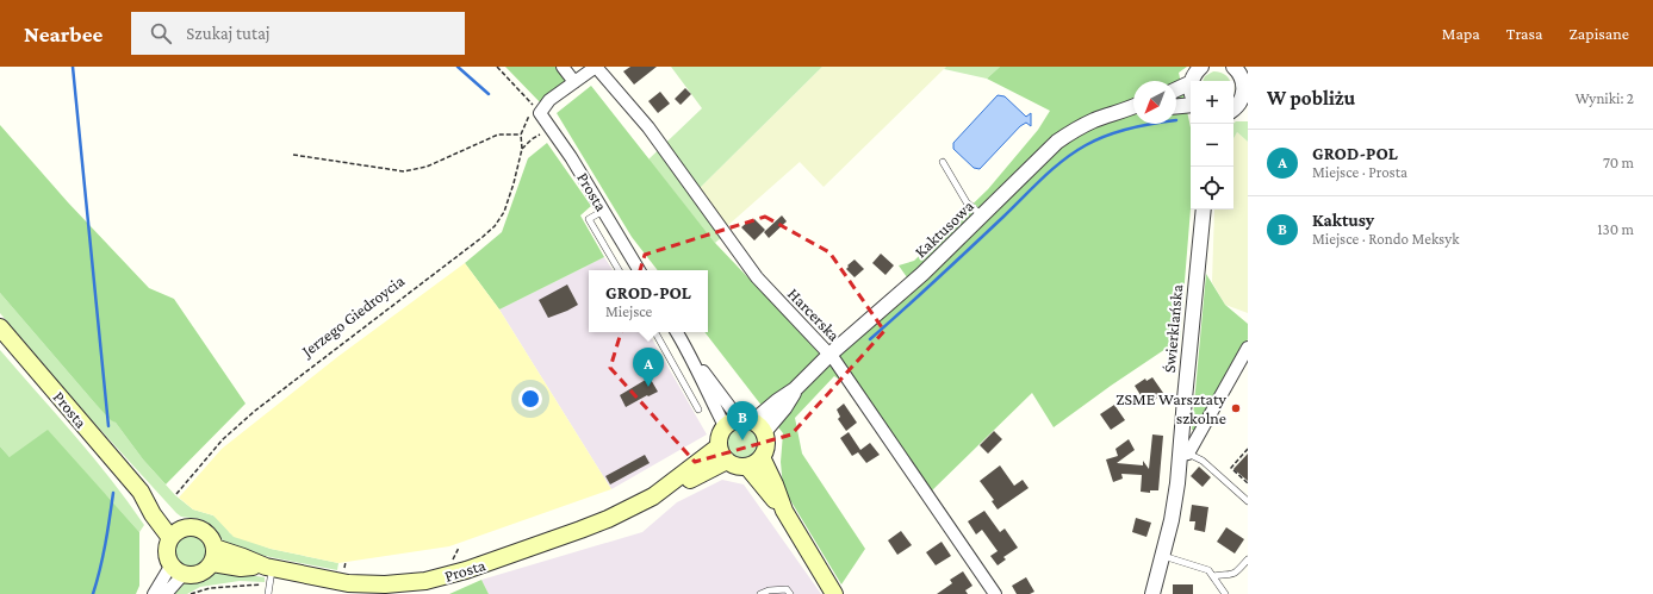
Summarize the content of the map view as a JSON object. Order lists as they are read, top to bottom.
{
  "streets": {
    "main road": ["Prosta"],
    "street": ["Kaktusowa", "Harcerska", "Świerklańska"],
    "path": ["Jerzego Giedroycia"]
  },
  "crossings": [
    ["Prosta", "Kaktusowa"],
    ["Kaktusowa", "Harcerska"]
  ],
  "places": ["ZSME Warsztaty szkolne"],
  "north": "bottom left",
  "page": {
    "header": "Nearbee",
    "search": "Szukaj tutaj",
    "nav": ["Mapa", "Trasa", "Zapisane"],
    "heading": ["W pobliżu", "Wyniki: 2"],
    "map_buttons": ["+", "−"],
    "list": [
      {
        "mark": "A",
        "name": "GROD-POL",
        "note": "Miejsce · Prosta",
        "value": "70 m"
      },
      {
        "mark": "B",
        "name": "Kaktusy",
        "note": "Miejsce · Rondo Meksyk",
        "value": "130 m"
      }
    ],
    "popup": ["GROD-POL", "Miejsce"],
    "pins": ["A", "B"]
  }
}
